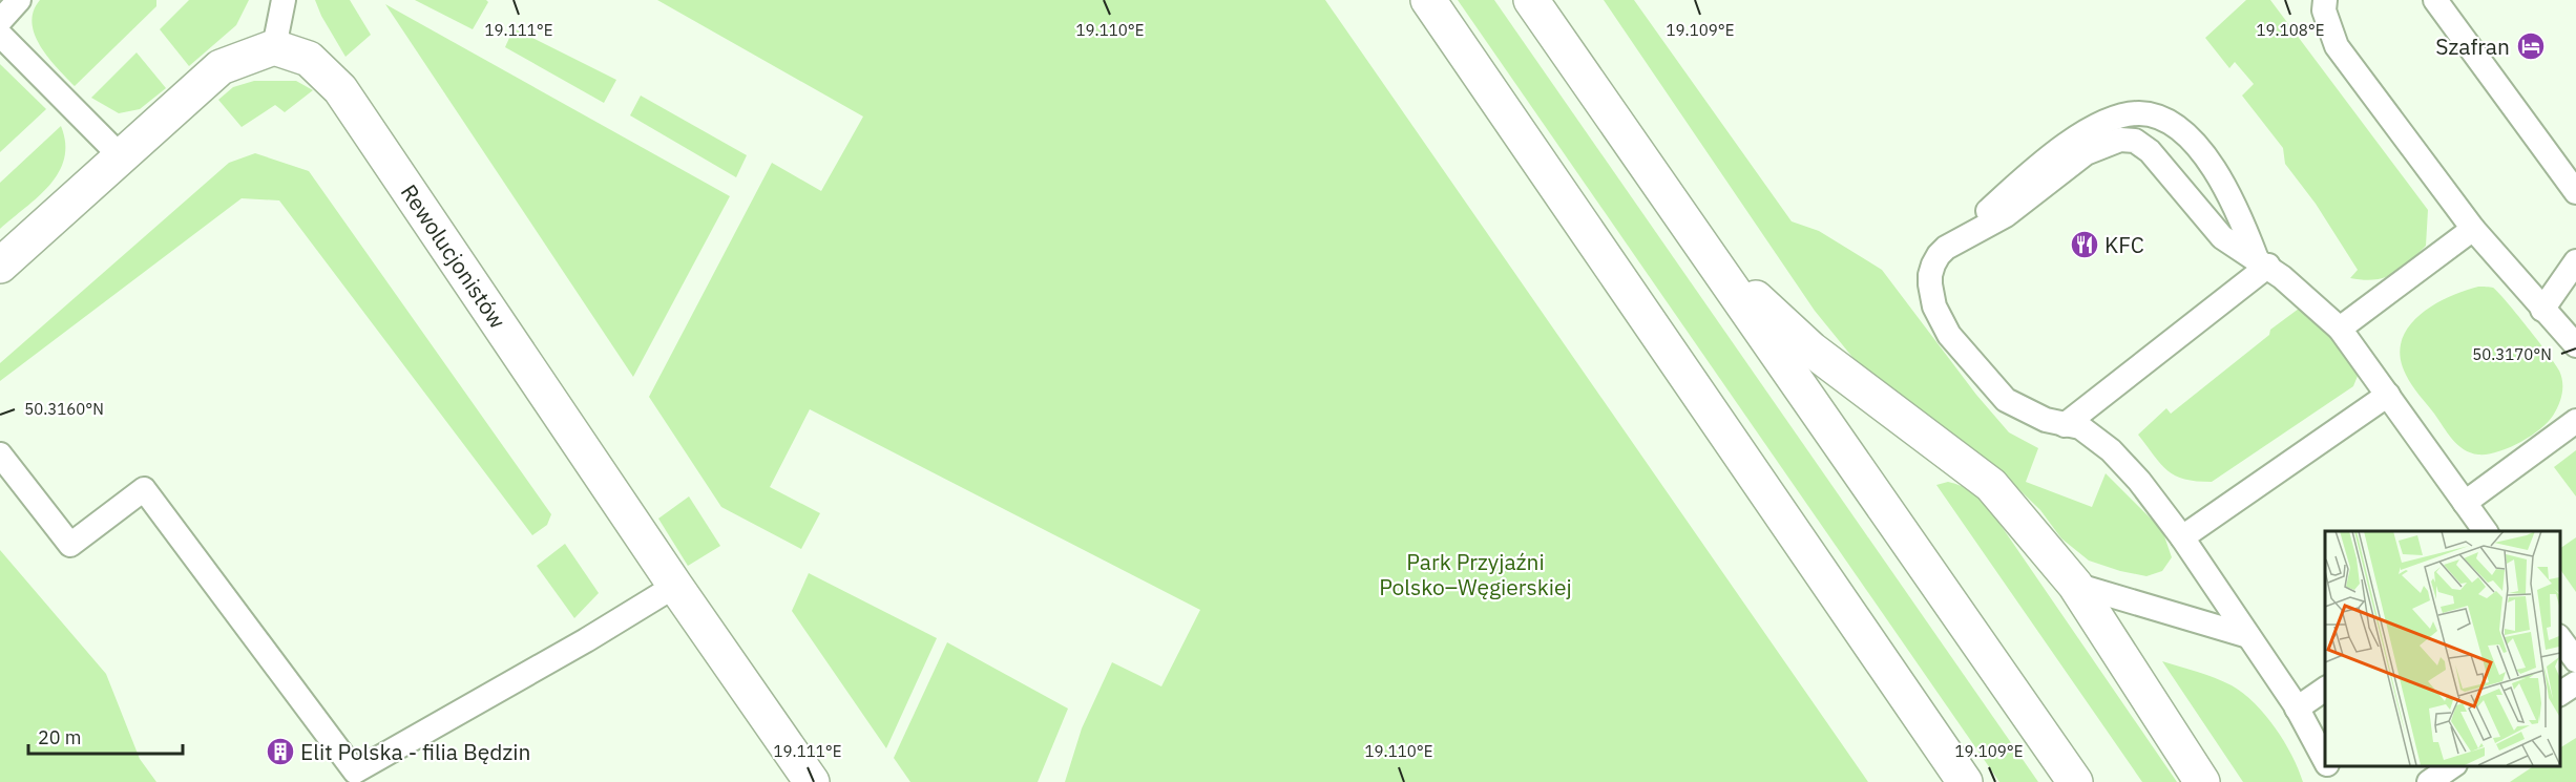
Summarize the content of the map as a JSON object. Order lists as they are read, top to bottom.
{
  "streets": {
    "main road": ["Rewolucjonistów"]
  },
  "parks": ["Park Przyjaźni Polsko–Węgierskiej"],
  "places": {
    "hotel": ["Szafran"],
    "restaurant": ["KFC"],
    "building": ["Elit Polska - filia Będzin"]
  },
  "scale_bar": "20 m",
  "coordinates": [
    "19.108°E",
    "19.111°E",
    "19.110°E",
    "19.109°E",
    "50.3170°N",
    "50.3160°N"
  ]
}
